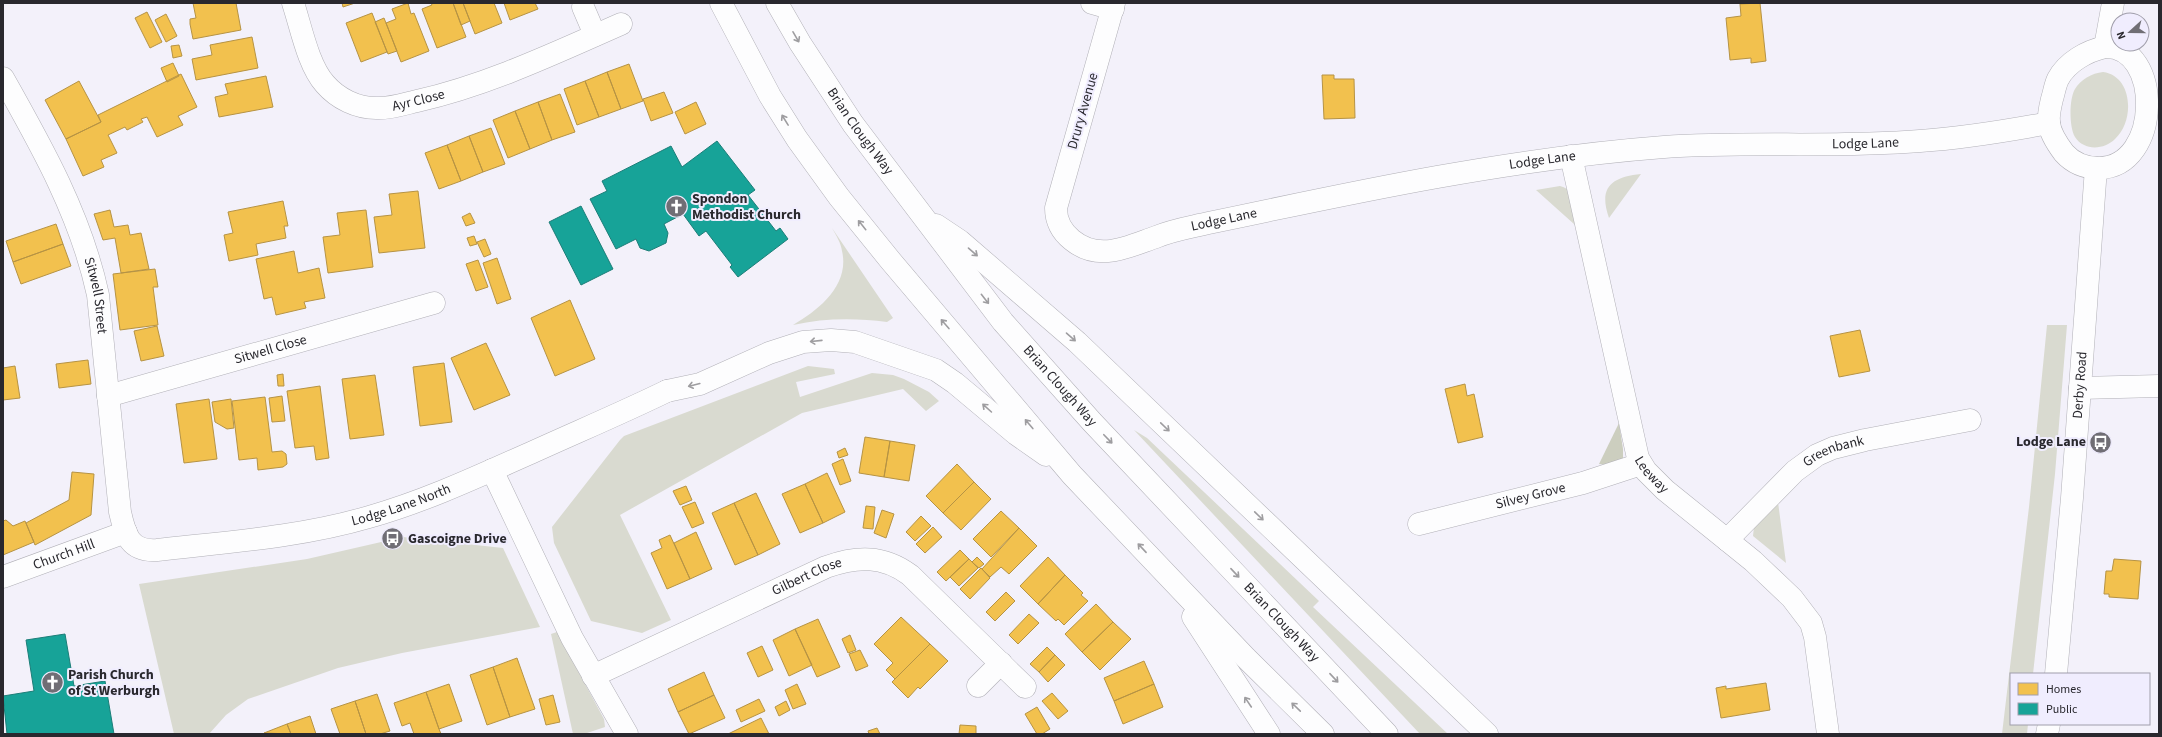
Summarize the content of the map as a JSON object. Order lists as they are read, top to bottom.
{
  "streets": {
    "main road": [
      "Ayr Close",
      "Drury Avenue",
      "Brian Clough Way",
      "Lodge Lane",
      "Sitwell Street",
      "Sitwell Close",
      "Derby Road",
      "Greenbank",
      "Leeway",
      "Silvey Grove",
      "Lodge Lane North",
      "Church Hill",
      "Gilbert Close"
    ]
  },
  "crossings": [
    ["Drury Avenue", "Lodge Lane"],
    ["Lodge Lane", "Derby Road"],
    ["Lodge Lane", "Leeway"],
    ["Sitwell Street", "Sitwell Close"],
    ["Sitwell Street", "Lodge Lane North"],
    ["Sitwell Street", "Church Hill"],
    ["Greenbank", "Leeway"],
    ["Leeway", "Silvey Grove"],
    ["Lodge Lane North", "Church Hill"]
  ],
  "one_way": ["Lodge Lane North"],
  "places": {
    "church": ["Spondon Methodist Church", "Parish Church of St Werburgh"],
    "bus stop": ["Lodge Lane", "Gascoigne Drive"]
  },
  "legend": ["Homes", "Public"],
  "north": "left"
}
